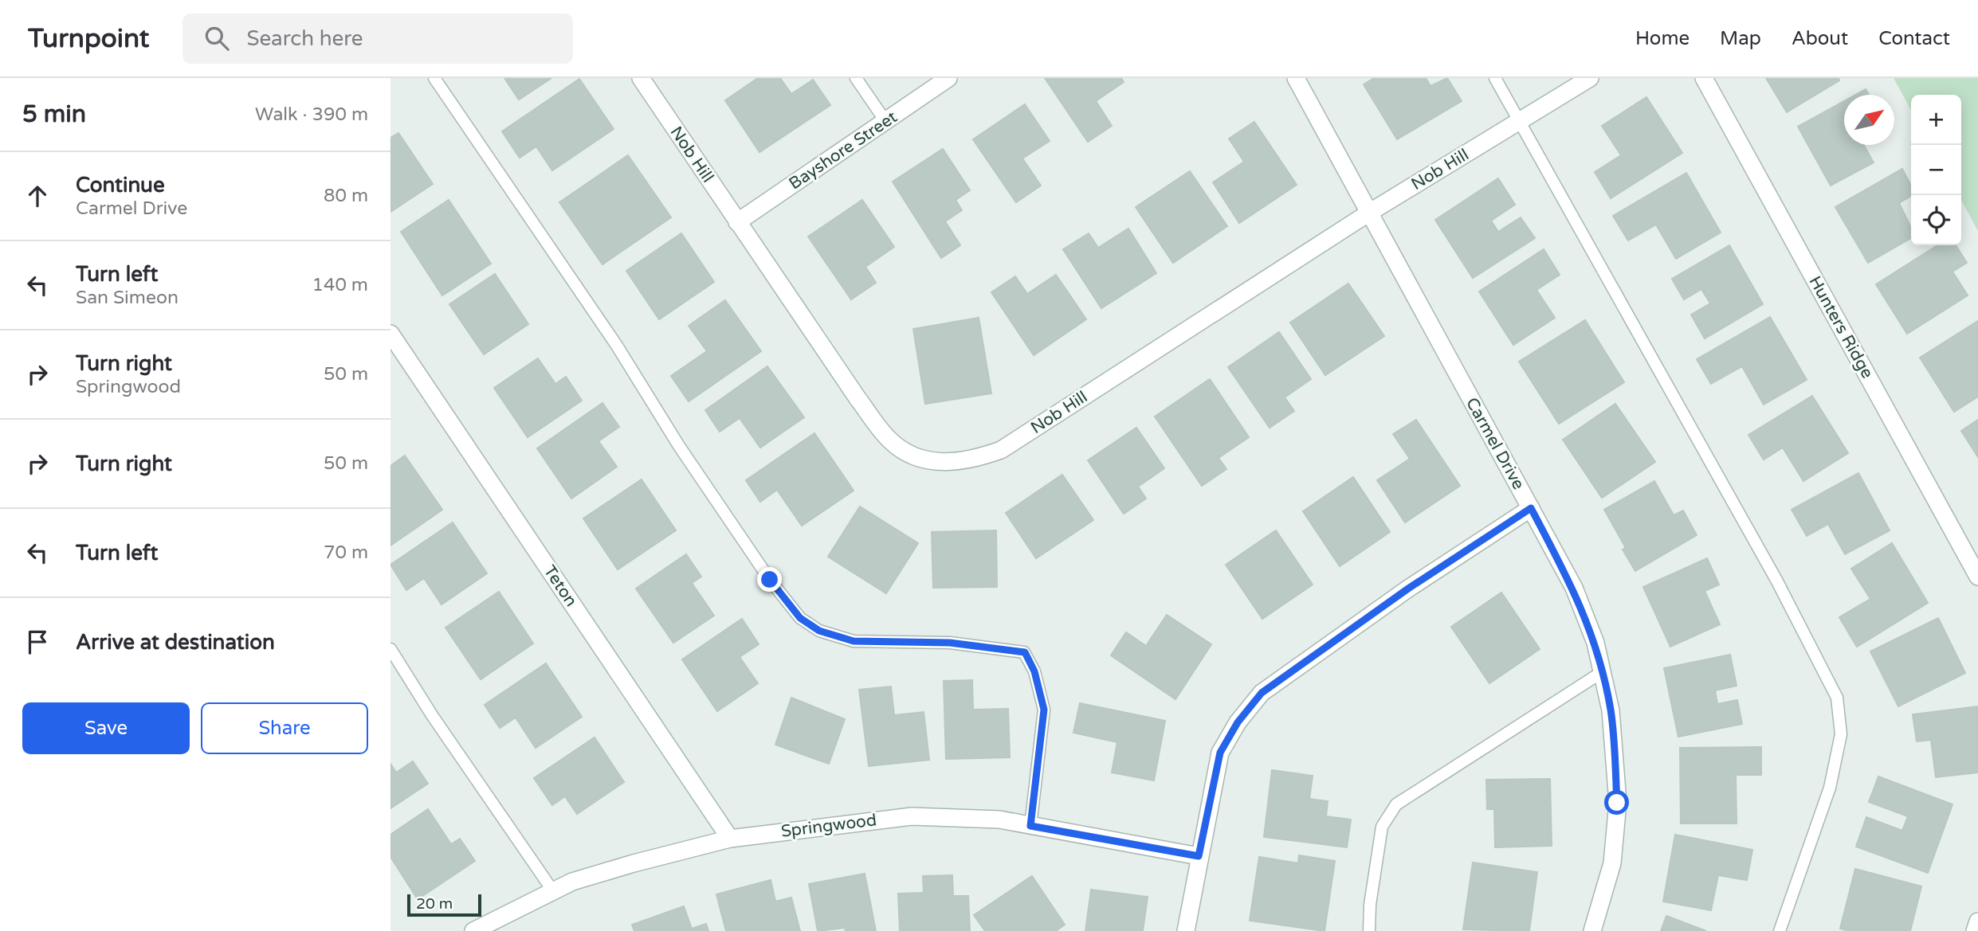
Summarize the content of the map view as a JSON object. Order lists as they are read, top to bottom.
{
  "streets": {
    "street": [
      "Bayshore Street",
      "Nob Hill",
      "Hunters Ridge",
      "Carmel Drive",
      "Teton",
      "Springwood"
    ]
  },
  "crossings": [
    ["Bayshore Street", "Nob Hill"],
    ["Nob Hill", "Carmel Drive"],
    ["Teton", "Springwood"]
  ],
  "scale_bar": "20 m",
  "north": "top right",
  "page": {
    "header": "Turnpoint",
    "search": "Search here",
    "nav": [
      "Home",
      "Map",
      "About",
      "Contact"
    ],
    "heading": ["5 min", "Walk · 390 m"],
    "map_buttons": ["+", "−"],
    "list": [
      ["Continue", "Carmel Drive", "80 m"],
      ["Turn left", "San Simeon", "140 m"],
      ["Turn right", "Springwood", "50 m"],
      ["Turn right", "50 m"],
      ["Turn left", "70 m"],
      "Arrive at destination"
    ],
    "buttons": ["Save", "Share"],
    "scale": "20 m"
  }
}
